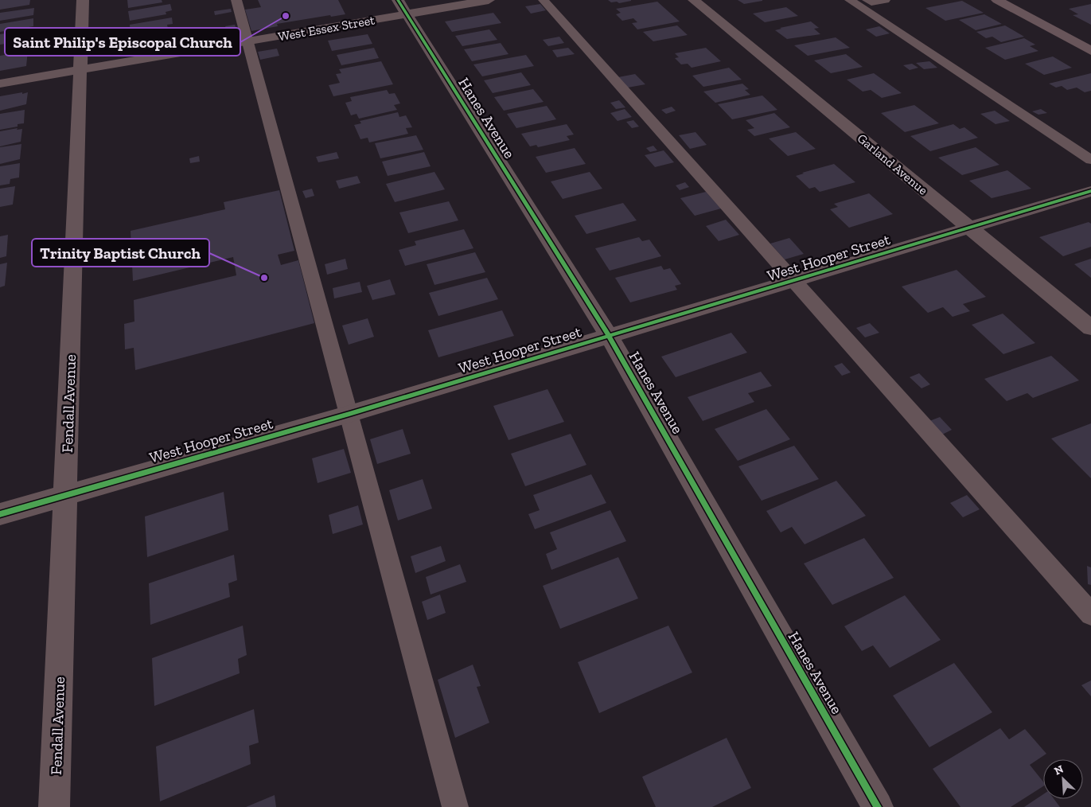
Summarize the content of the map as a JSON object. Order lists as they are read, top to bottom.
{
  "streets": {
    "street": [
      "West Essex Street",
      "Hanes Avenue",
      "Garland Avenue",
      "West Hooper Street",
      "Fendall Avenue"
    ]
  },
  "crossings": [
    ["West Essex Street", "Hanes Avenue"],
    ["West Essex Street", "Fendall Avenue"],
    ["Hanes Avenue", "West Hooper Street"],
    ["Garland Avenue", "West Hooper Street"],
    ["West Hooper Street", "Fendall Avenue"]
  ],
  "places": ["Saint Philip's Episcopal Church", "Trinity Baptist Church"],
  "north": "top left"
}
